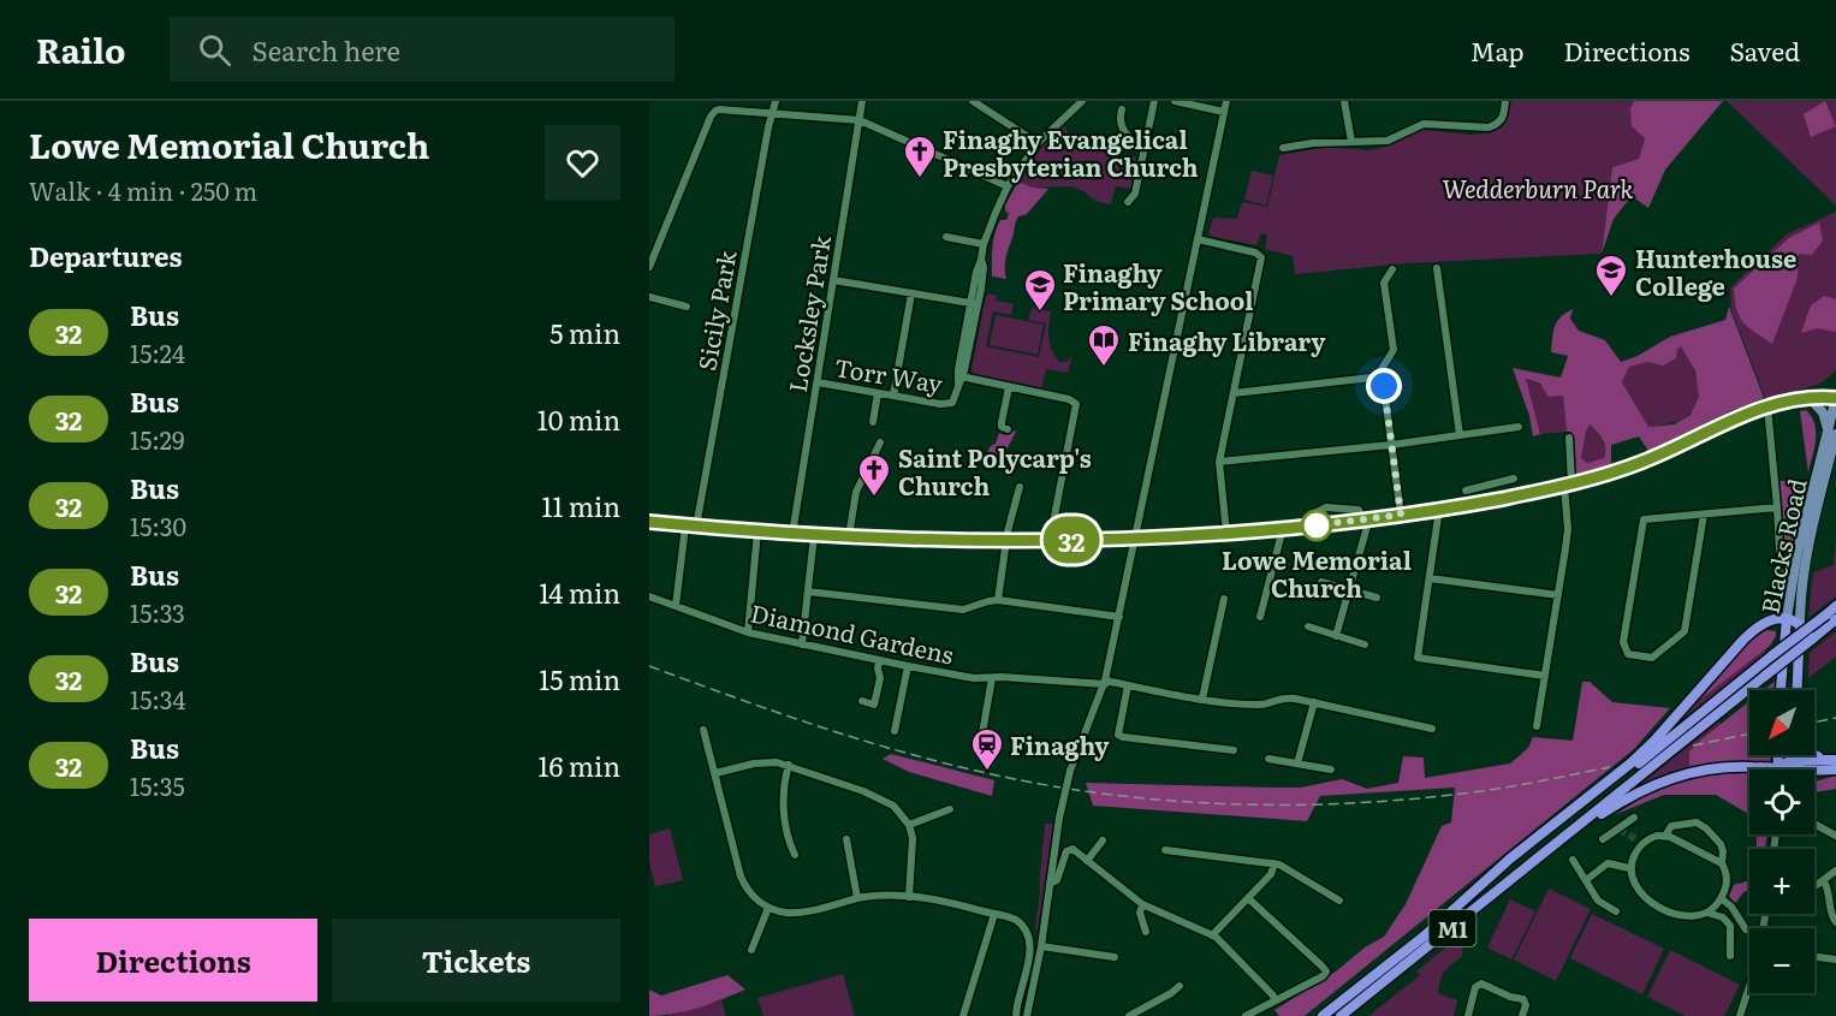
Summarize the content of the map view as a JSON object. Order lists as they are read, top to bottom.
{
  "streets": {
    "highway": ["Blacks Road", "M1"],
    "street": [
      "Sicily Park",
      "Locksley Park",
      "Torr Way",
      "Diamond Gardens"
    ]
  },
  "crossings": [
    ["Locksley Park", "Torr Way"]
  ],
  "parks": ["Wedderburn Park"],
  "places": {
    "church": ["Finaghy Evangelical Presbyterian Church", "Saint Polycarp's Church"],
    "school or university": ["Hunterhouse College", "Finaghy Primary School"],
    "library": ["Finaghy Library"],
    "other": ["Lowe Memorial Church"],
    "station": ["Finaghy"]
  },
  "lines": ["bus line 32"],
  "north": "bottom left",
  "page": {
    "header": "Railo",
    "search": "Search here",
    "nav": ["Map", "Directions", "Saved"],
    "heading": [
      ["Lowe Memorial Church", "Walk · 4 min · 250 m"],
      "Departures"
    ],
    "on_map": "32",
    "list": [
      {
        "mark": "32",
        "name": "Bus",
        "note": "15:24",
        "value": "5 min"
      },
      {
        "mark": "32",
        "name": "Bus",
        "note": "15:29",
        "value": "10 min"
      },
      {
        "mark": "32",
        "name": "Bus",
        "note": "15:30",
        "value": "11 min"
      },
      {
        "mark": "32",
        "name": "Bus",
        "note": "15:33",
        "value": "14 min"
      },
      {
        "mark": "32",
        "name": "Bus",
        "note": "15:34",
        "value": "15 min"
      },
      {
        "mark": "32",
        "name": "Bus",
        "note": "15:35",
        "value": "16 min"
      }
    ],
    "map_buttons": ["+", "−"],
    "buttons": ["Directions", "Tickets"]
  }
}
